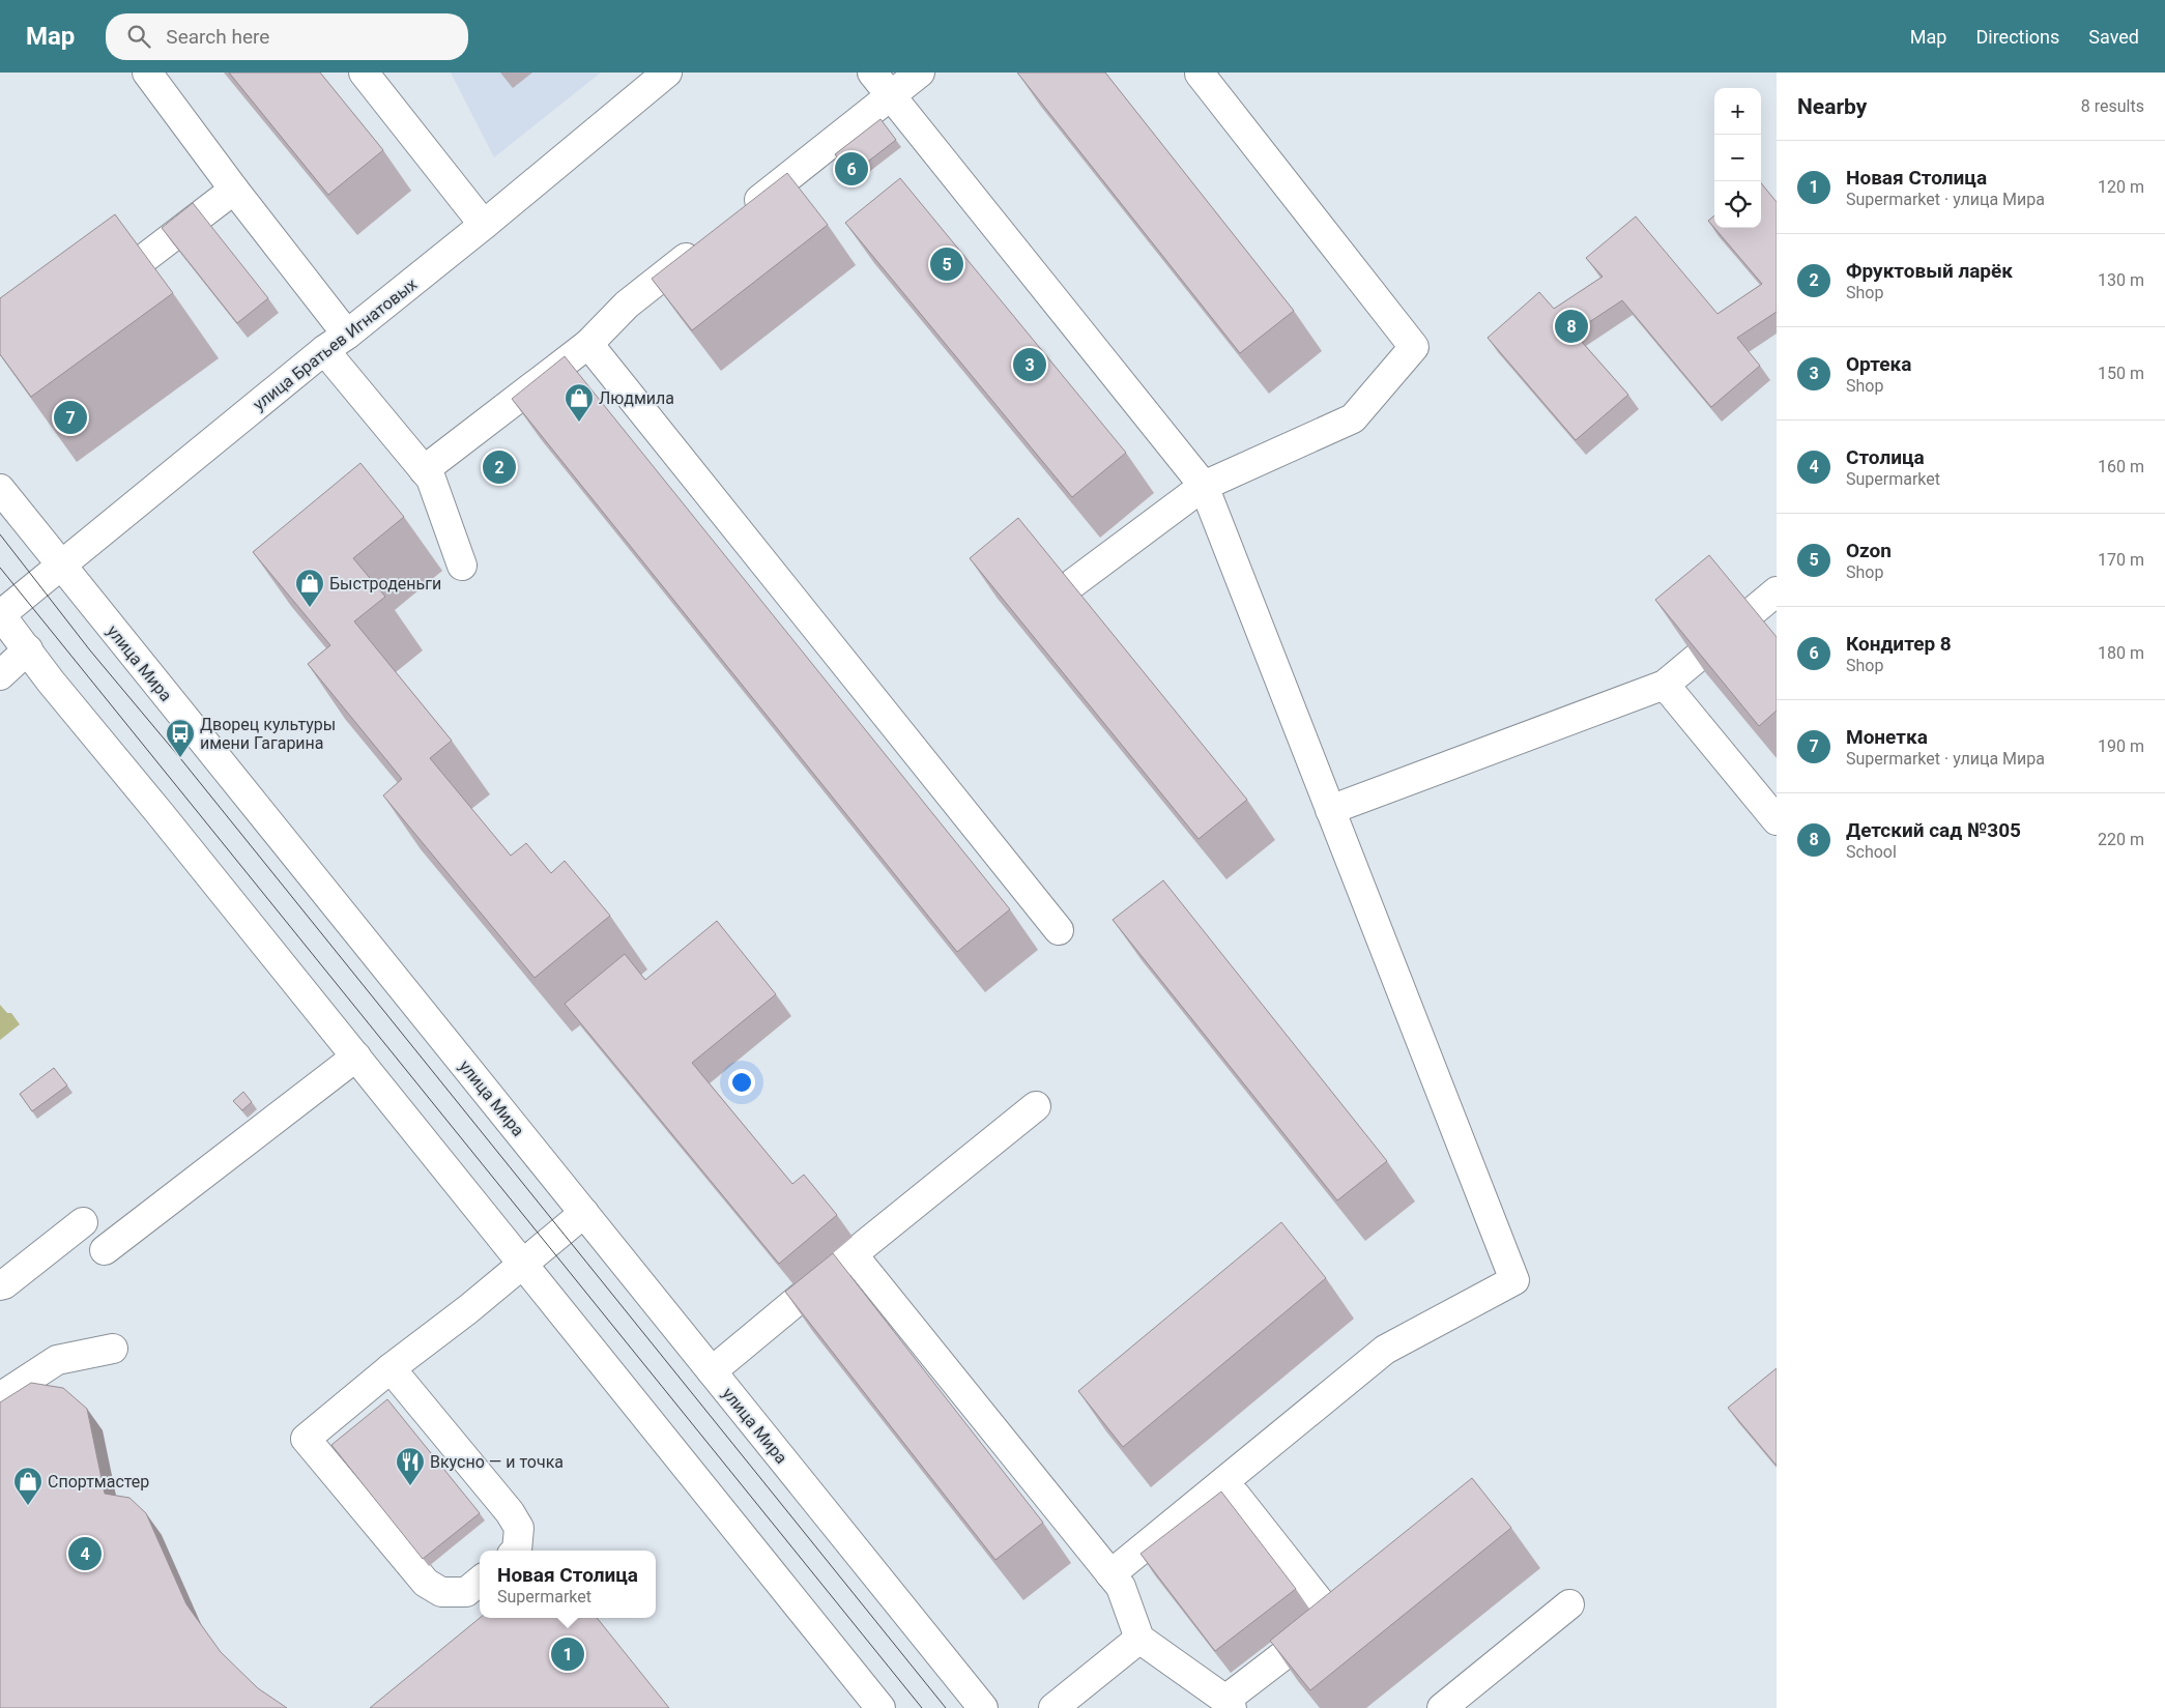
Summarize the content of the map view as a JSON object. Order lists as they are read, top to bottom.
{
  "streets": {
    "main road": ["улица Братьев Игнатовых", "улица Мира"]
  },
  "crossings": [
    ["улица Братьев Игнатовых", "улица Мира"]
  ],
  "places": {
    "shop": ["Людмила", "Быстроденьги", "Спортмастер"],
    "bus stop": ["Дворец культуры имени Гагарина"],
    "restaurant": ["Вкусно — и точка"]
  },
  "page": {
    "header": "Map",
    "search": "Search here",
    "nav": ["Map", "Directions", "Saved"],
    "heading": ["Nearby", "8 results"],
    "map_buttons": ["+", "−"],
    "list": [
      {
        "mark": "1",
        "name": "Новая Столица",
        "note": "Supermarket · улица Мира",
        "value": "120 m"
      },
      {
        "mark": "2",
        "name": "Фруктовый ларёк",
        "note": "Shop",
        "value": "130 m"
      },
      {
        "mark": "3",
        "name": "Ортека",
        "note": "Shop",
        "value": "150 m"
      },
      {
        "mark": "4",
        "name": "Столица",
        "note": "Supermarket",
        "value": "160 m"
      },
      {
        "mark": "5",
        "name": "Ozon",
        "note": "Shop",
        "value": "170 m"
      },
      {
        "mark": "6",
        "name": "Кондитер 8",
        "note": "Shop",
        "value": "180 m"
      },
      {
        "mark": "7",
        "name": "Монетка",
        "note": "Supermarket · улица Мира",
        "value": "190 m"
      },
      {
        "mark": "8",
        "name": "Детский сад №305",
        "note": "School",
        "value": "220 m"
      }
    ],
    "pins": [
      "6",
      "5",
      "8",
      "3",
      "7",
      "2",
      "4",
      "1"
    ],
    "popup": ["Новая Столица", "Supermarket"]
  }
}
